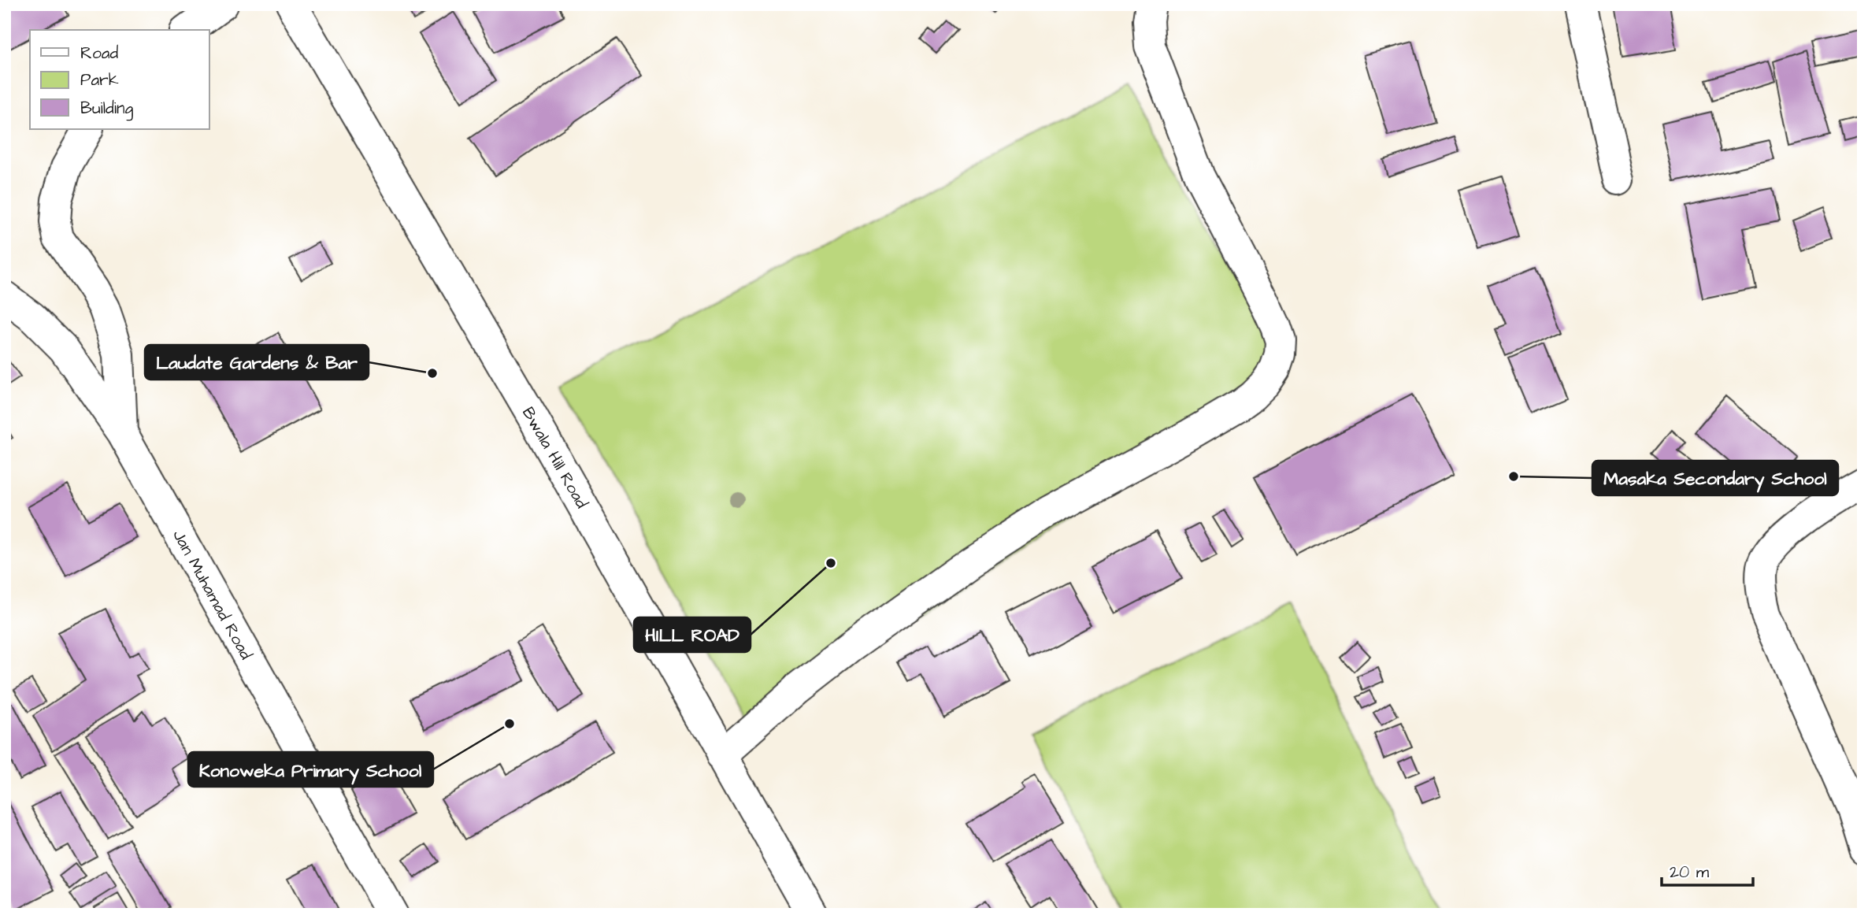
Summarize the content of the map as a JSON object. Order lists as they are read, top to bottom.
{
  "streets": {
    "street": ["Bwala Hill Road", "Jan Muhamad Road"]
  },
  "places": [
    "Laudate Gardens & Bar",
    "Masaka Secondary School",
    "HILL ROAD",
    "Konoweka Primary School"
  ],
  "legend": ["Road", "Park", "Building"],
  "scale_bar": "20 m"
}
